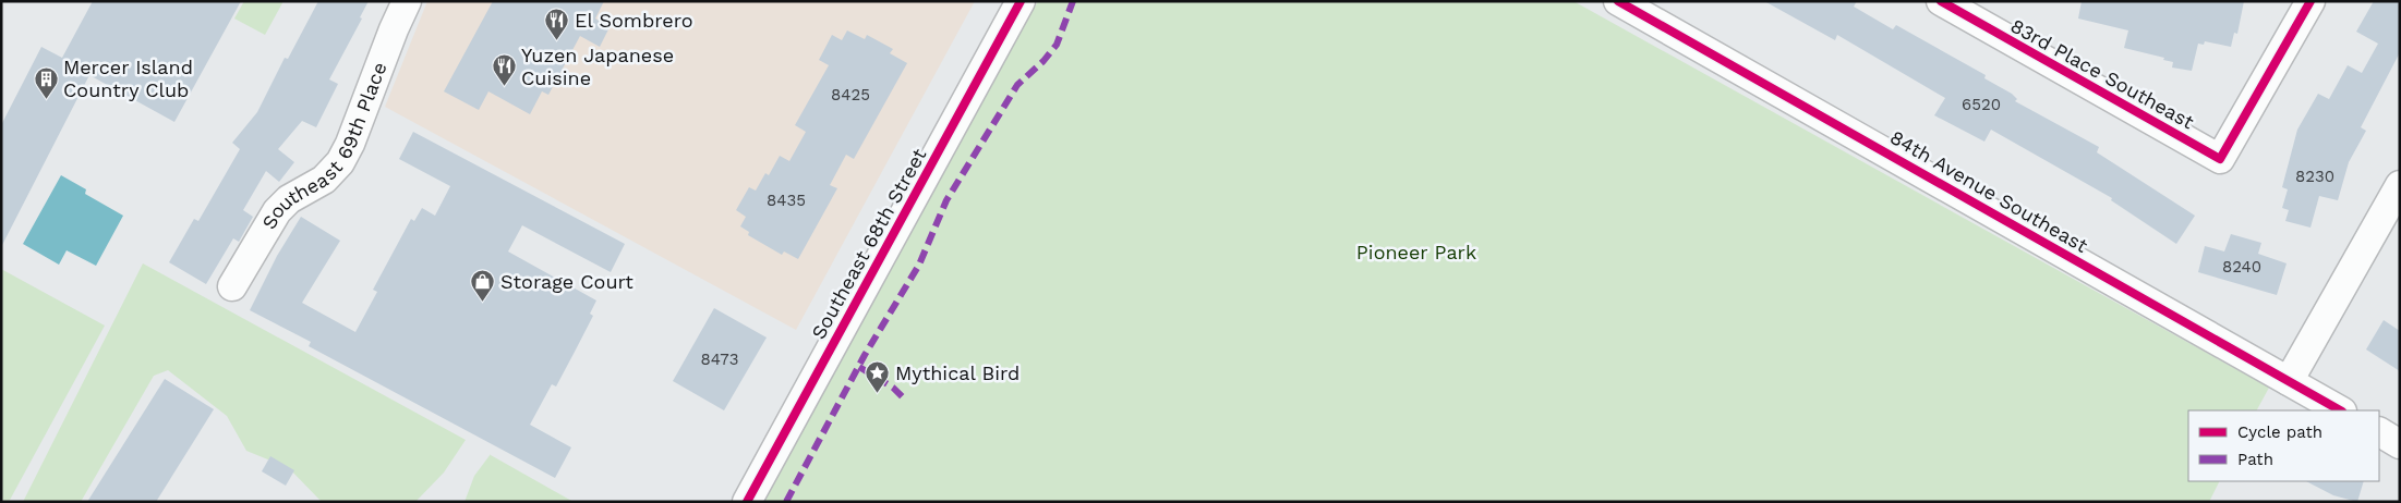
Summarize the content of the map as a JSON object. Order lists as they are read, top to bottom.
{
  "streets": {
    "street": [
      "83rd Place Southeast",
      "Southeast 69th Place",
      "84th Avenue Southeast",
      "Southeast 68th Street"
    ]
  },
  "parks": ["Pioneer Park"],
  "places": {
    "restaurant": ["El Sombrero", "Yuzen Japanese Cuisine"],
    "building": ["Mercer Island Country Club"],
    "shop": ["Storage Court"],
    "place": ["Mythical Bird"]
  },
  "house_numbers": [
    "8425",
    "6520",
    "8230",
    "8435",
    "8240",
    "8473"
  ],
  "legend": ["Cycle path", "Path"]
}
